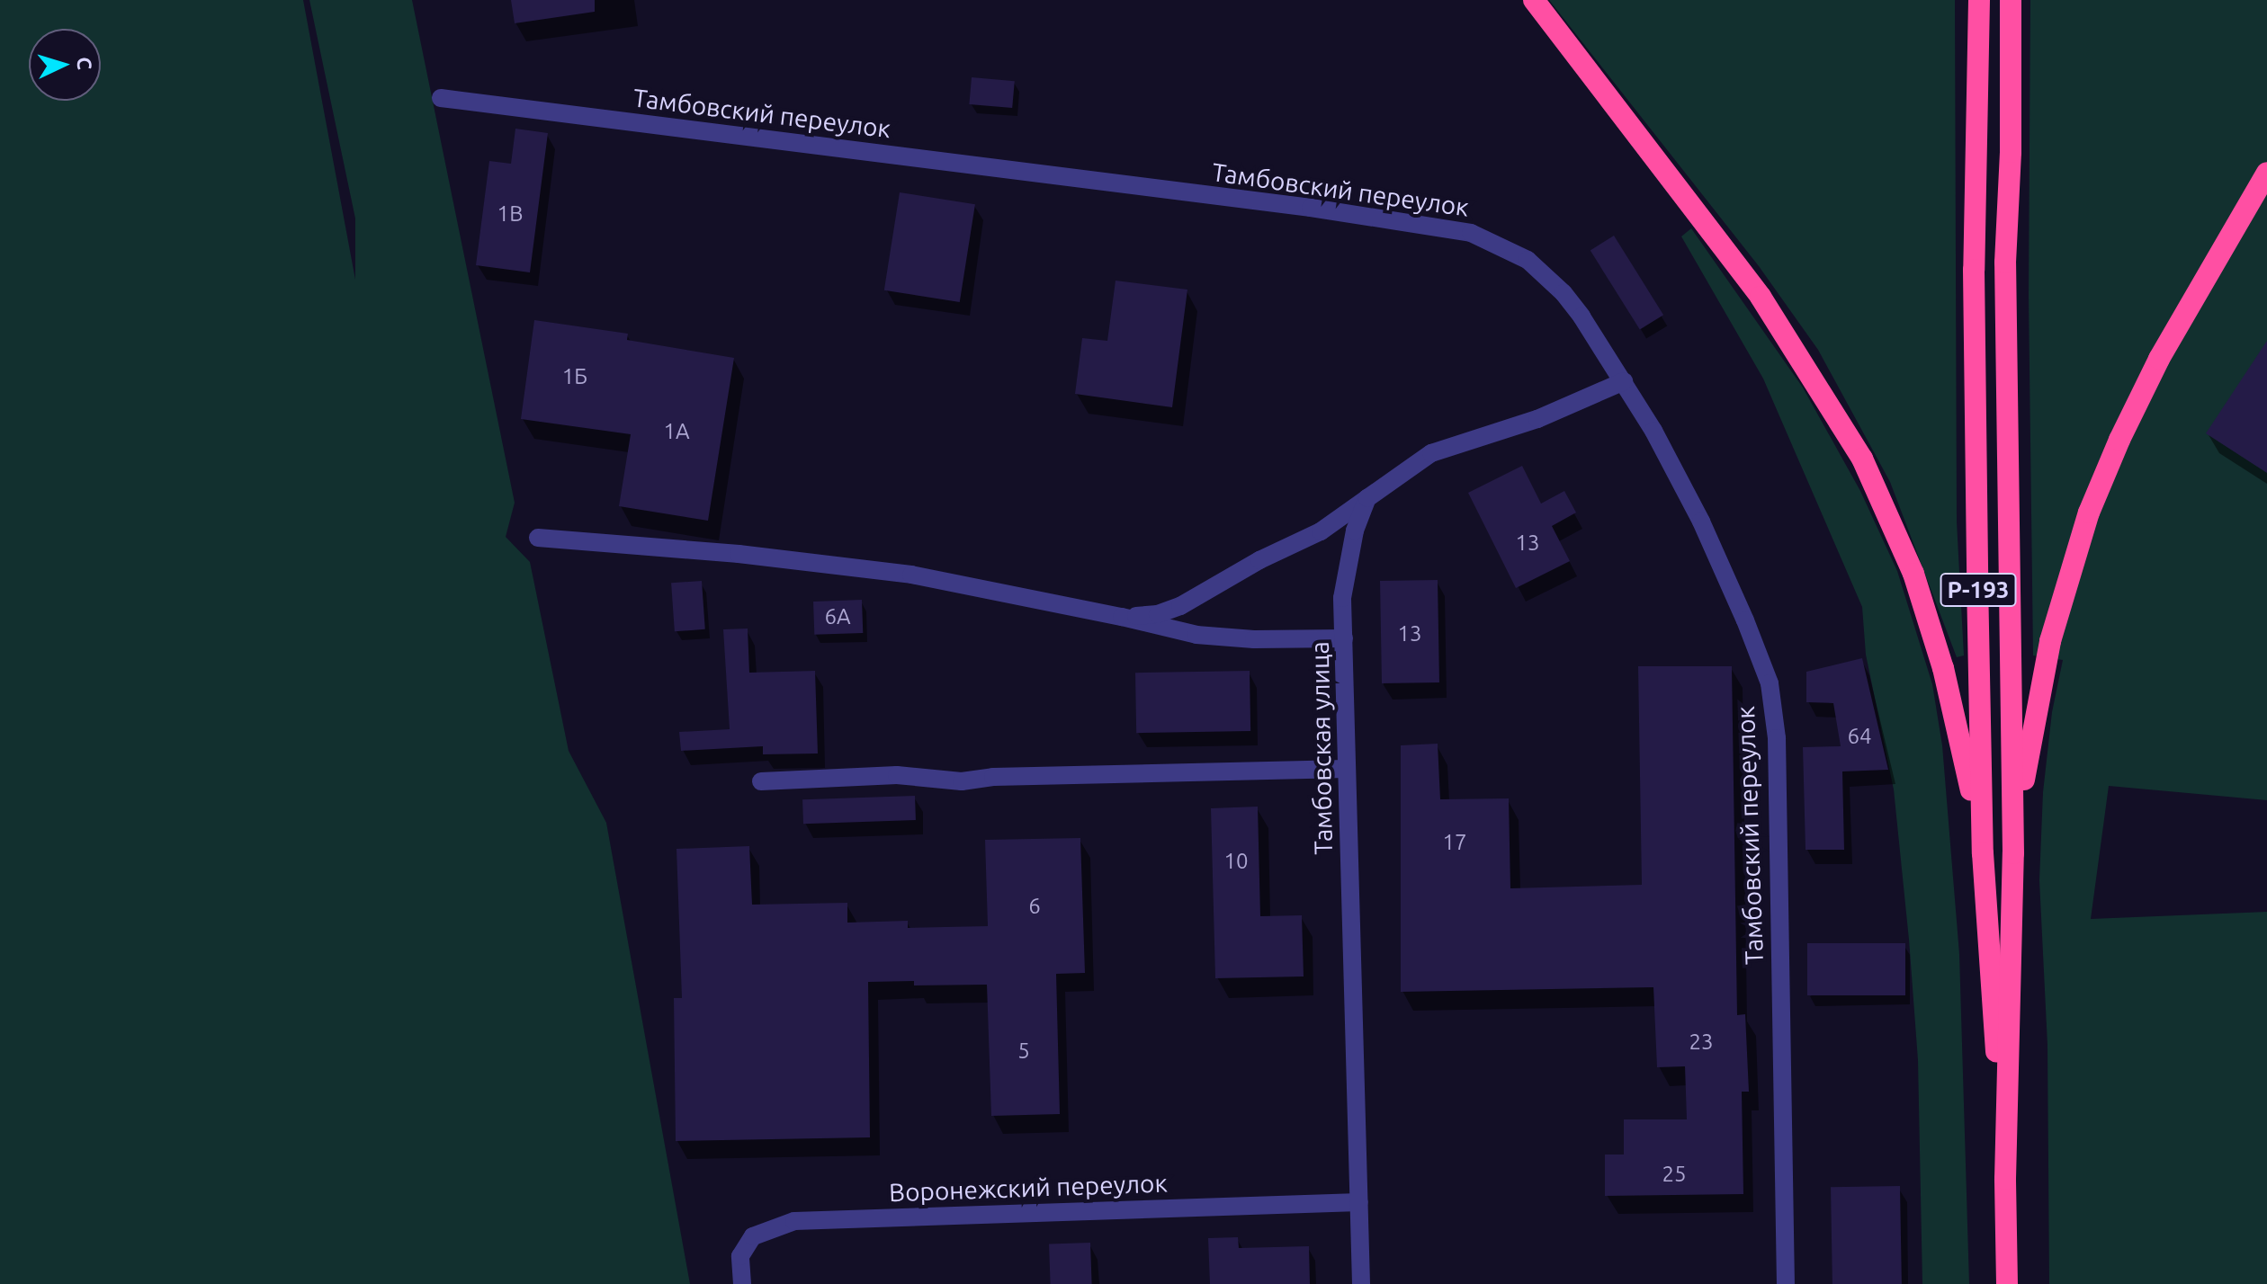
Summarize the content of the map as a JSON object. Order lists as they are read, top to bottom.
{
  "streets": {
    "highway": ["Р-193"],
    "street": ["Тамбовский переулок", "Тамбовская улица", "Воронежский переулок"]
  },
  "crossings": [
    ["Тамбовская улица", "Воронежский переулок"]
  ],
  "house_numbers": [
    "1В",
    "1Б",
    "1А",
    "13",
    "6А",
    "13",
    "64",
    "17",
    "10",
    "6",
    "23",
    "5",
    "25"
  ],
  "north": "right"
}
